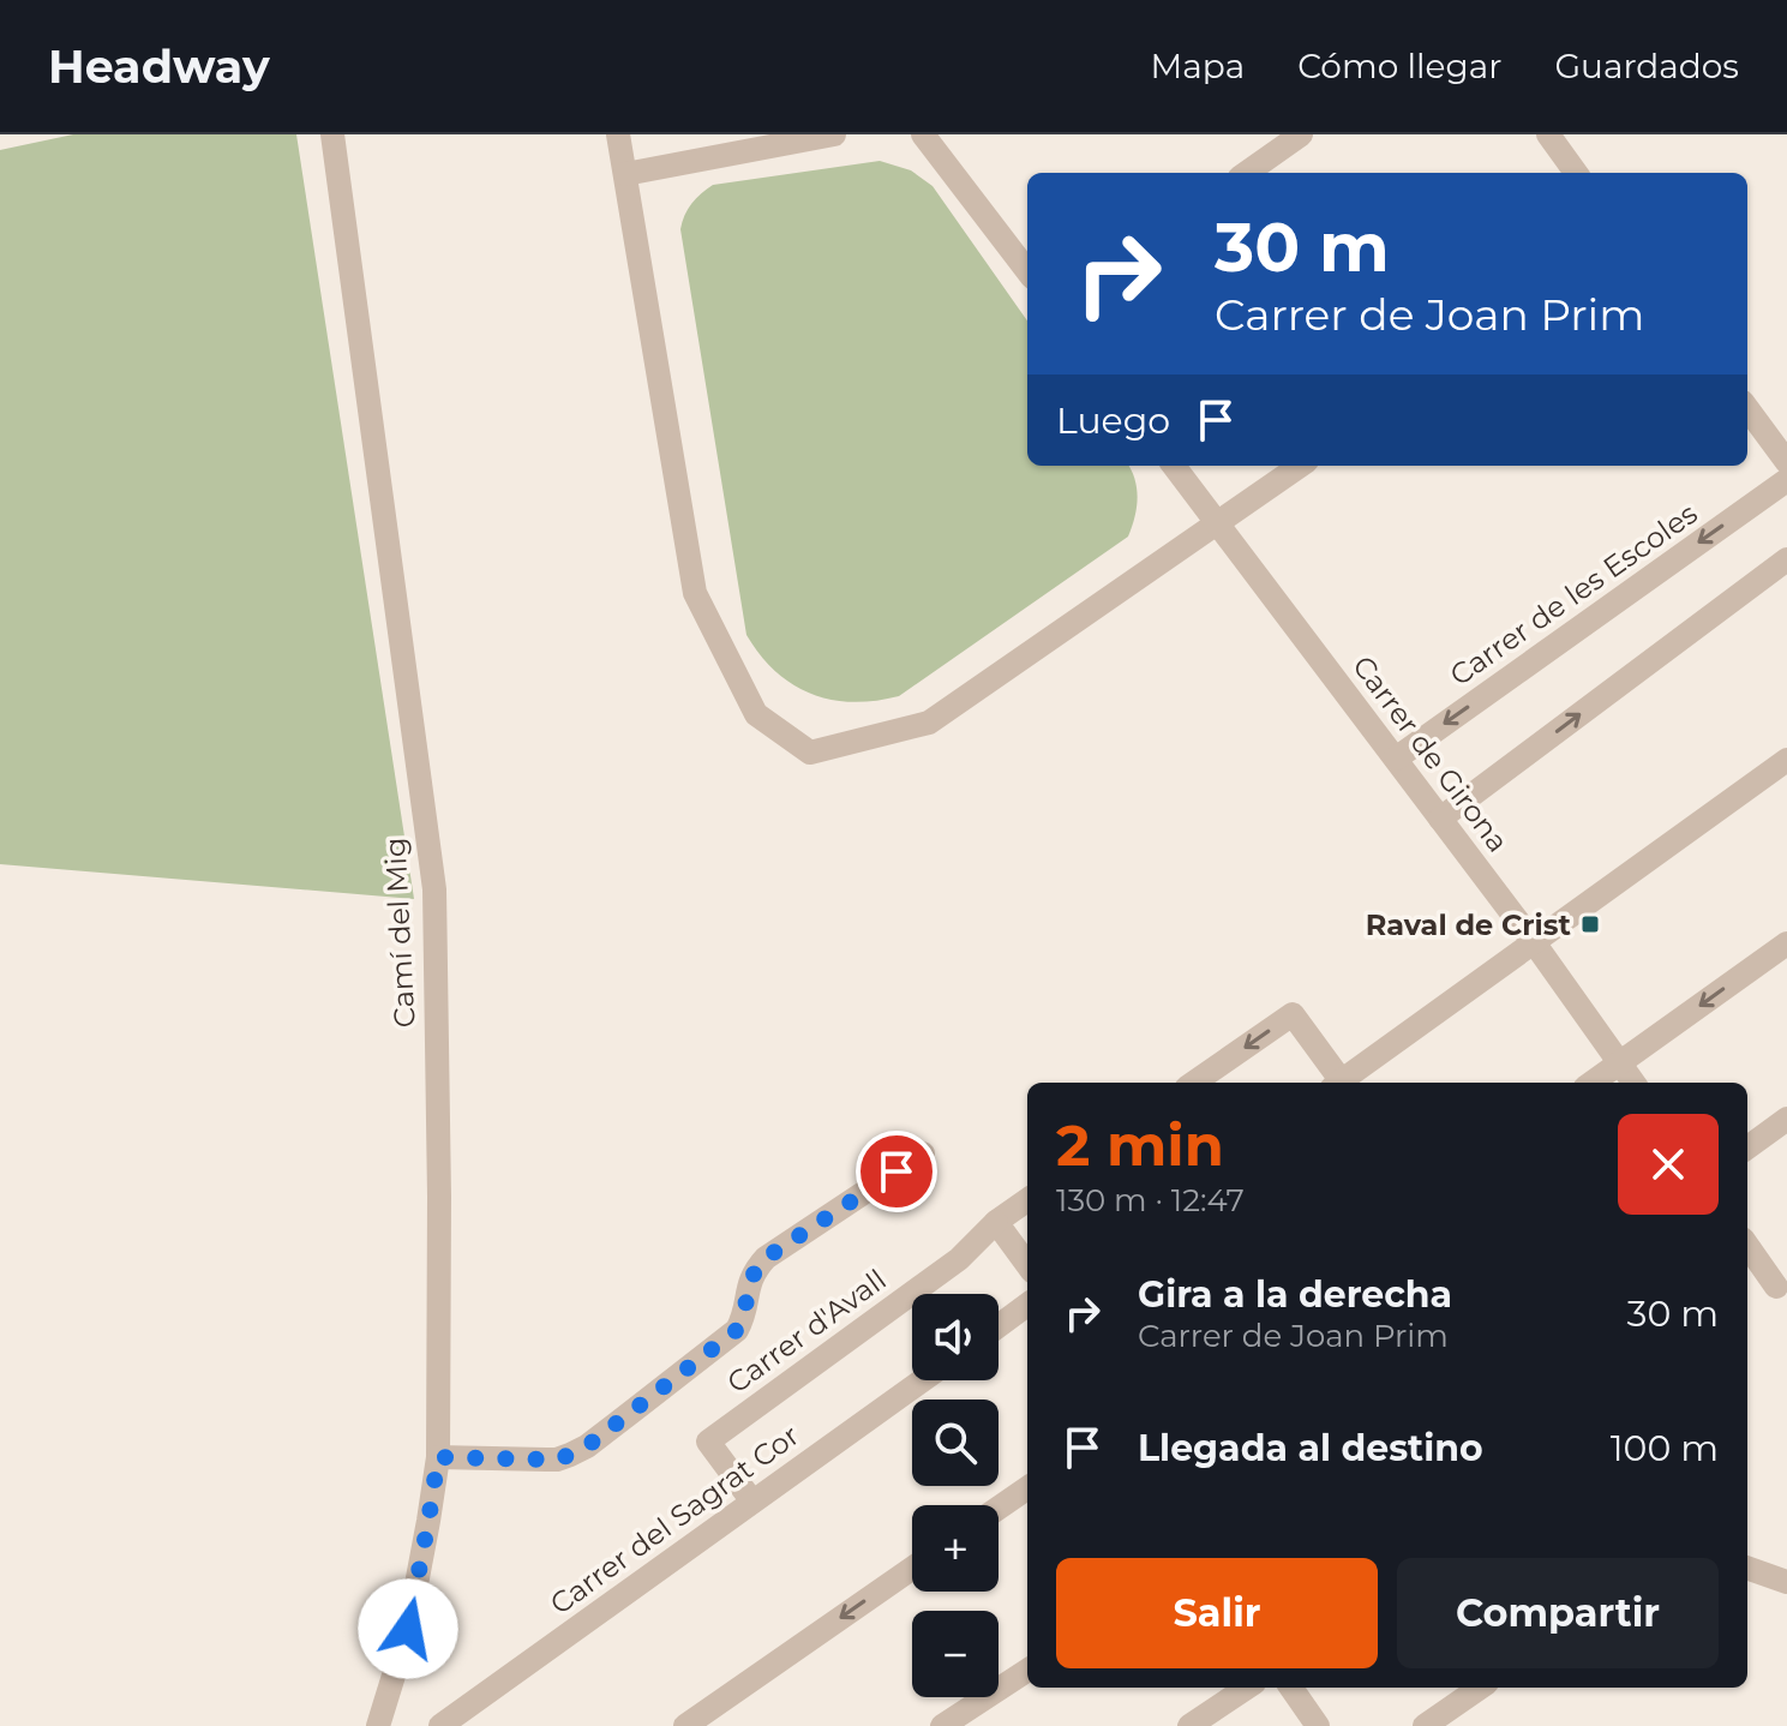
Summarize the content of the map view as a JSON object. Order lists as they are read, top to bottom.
{
  "streets": {
    "street": [
      "Carrer de les Escoles",
      "Carrer de Girona",
      "Camí del Mig",
      "Carrer d'Avall",
      "Carrer del Sagrat Cor"
    ]
  },
  "crossings": [
    ["Carrer de les Escoles", "Carrer de Girona"],
    ["Carrer d'Avall", "Carrer del Sagrat Cor"]
  ],
  "places": {
    "transit": ["Raval de Crist"]
  },
  "page": {
    "header": "Headway",
    "nav": ["Mapa", "Cómo llegar", "Guardados"],
    "turn": ["30 m", "Carrer de Joan Prim"],
    "then": "Luego",
    "heading": ["2 min", "130 m · 12:47"],
    "list": [
      {
        "name": "Gira a la derecha",
        "note": "Carrer de Joan Prim",
        "value": "30 m"
      },
      {
        "name": "Llegada al destino",
        "value": "100 m"
      }
    ],
    "map_buttons": ["+", "−"],
    "buttons": ["Salir", "Compartir"]
  }
}
